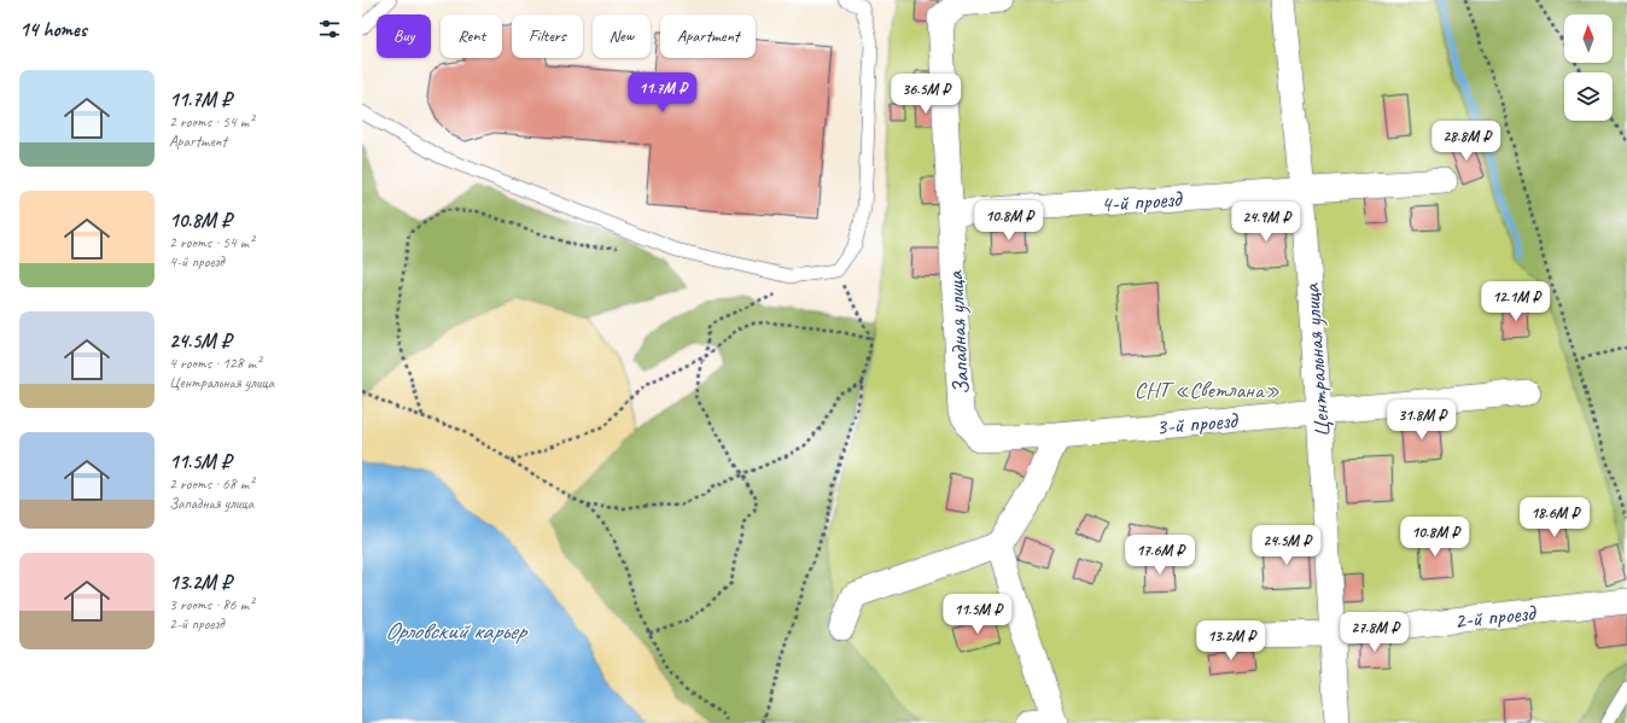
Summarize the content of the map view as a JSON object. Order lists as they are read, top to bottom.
{
  "streets": {
    "street": [
      "4-й проезд",
      "Западная улица",
      "Центральная улица",
      "3-й проезд",
      "2-й проезд"
    ]
  },
  "crossings": [
    ["4-й проезд", "Западная улица"],
    ["4-й проезд", "Центральная улица"],
    ["Западная улица", "3-й проезд"],
    ["Центральная улица", "3-й проезд"],
    ["Центральная улица", "2-й проезд"]
  ],
  "water": ["Орловский карьер"],
  "parks": ["СНТ «Светлана»"],
  "north": "top",
  "page": {
    "heading": "14 homes",
    "chip": [
      "Buy",
      "Rent",
      "Filters",
      "New",
      "Apartment"
    ],
    "list": [
      {
        "name": "11.7M ₽",
        "note": "2 rooms · 54 m² · Apartment"
      },
      {
        "name": "10.8M ₽",
        "note": "2 rooms · 54 m² · 4-й проезд"
      },
      {
        "name": "24.5M ₽",
        "note": "4 rooms · 128 m² · Центральная улица"
      },
      {
        "name": "11.5M ₽",
        "note": "2 rooms · 68 m² · Западная улица"
      },
      {
        "name": "13.2M ₽",
        "note": "3 rooms · 86 m² · 2-й проезд"
      }
    ],
    "price": [
      "11.7M ₽",
      "36.5M ₽",
      "28.8M ₽",
      "10.8M ₽",
      "24.9M ₽",
      "12.1M ₽",
      "31.8M ₽",
      "18.6M ₽",
      "10.8M ₽",
      "24.5M ₽",
      "17.6M ₽",
      "11.5M ₽",
      "27.8M ₽",
      "13.2M ₽"
    ]
  }
}
